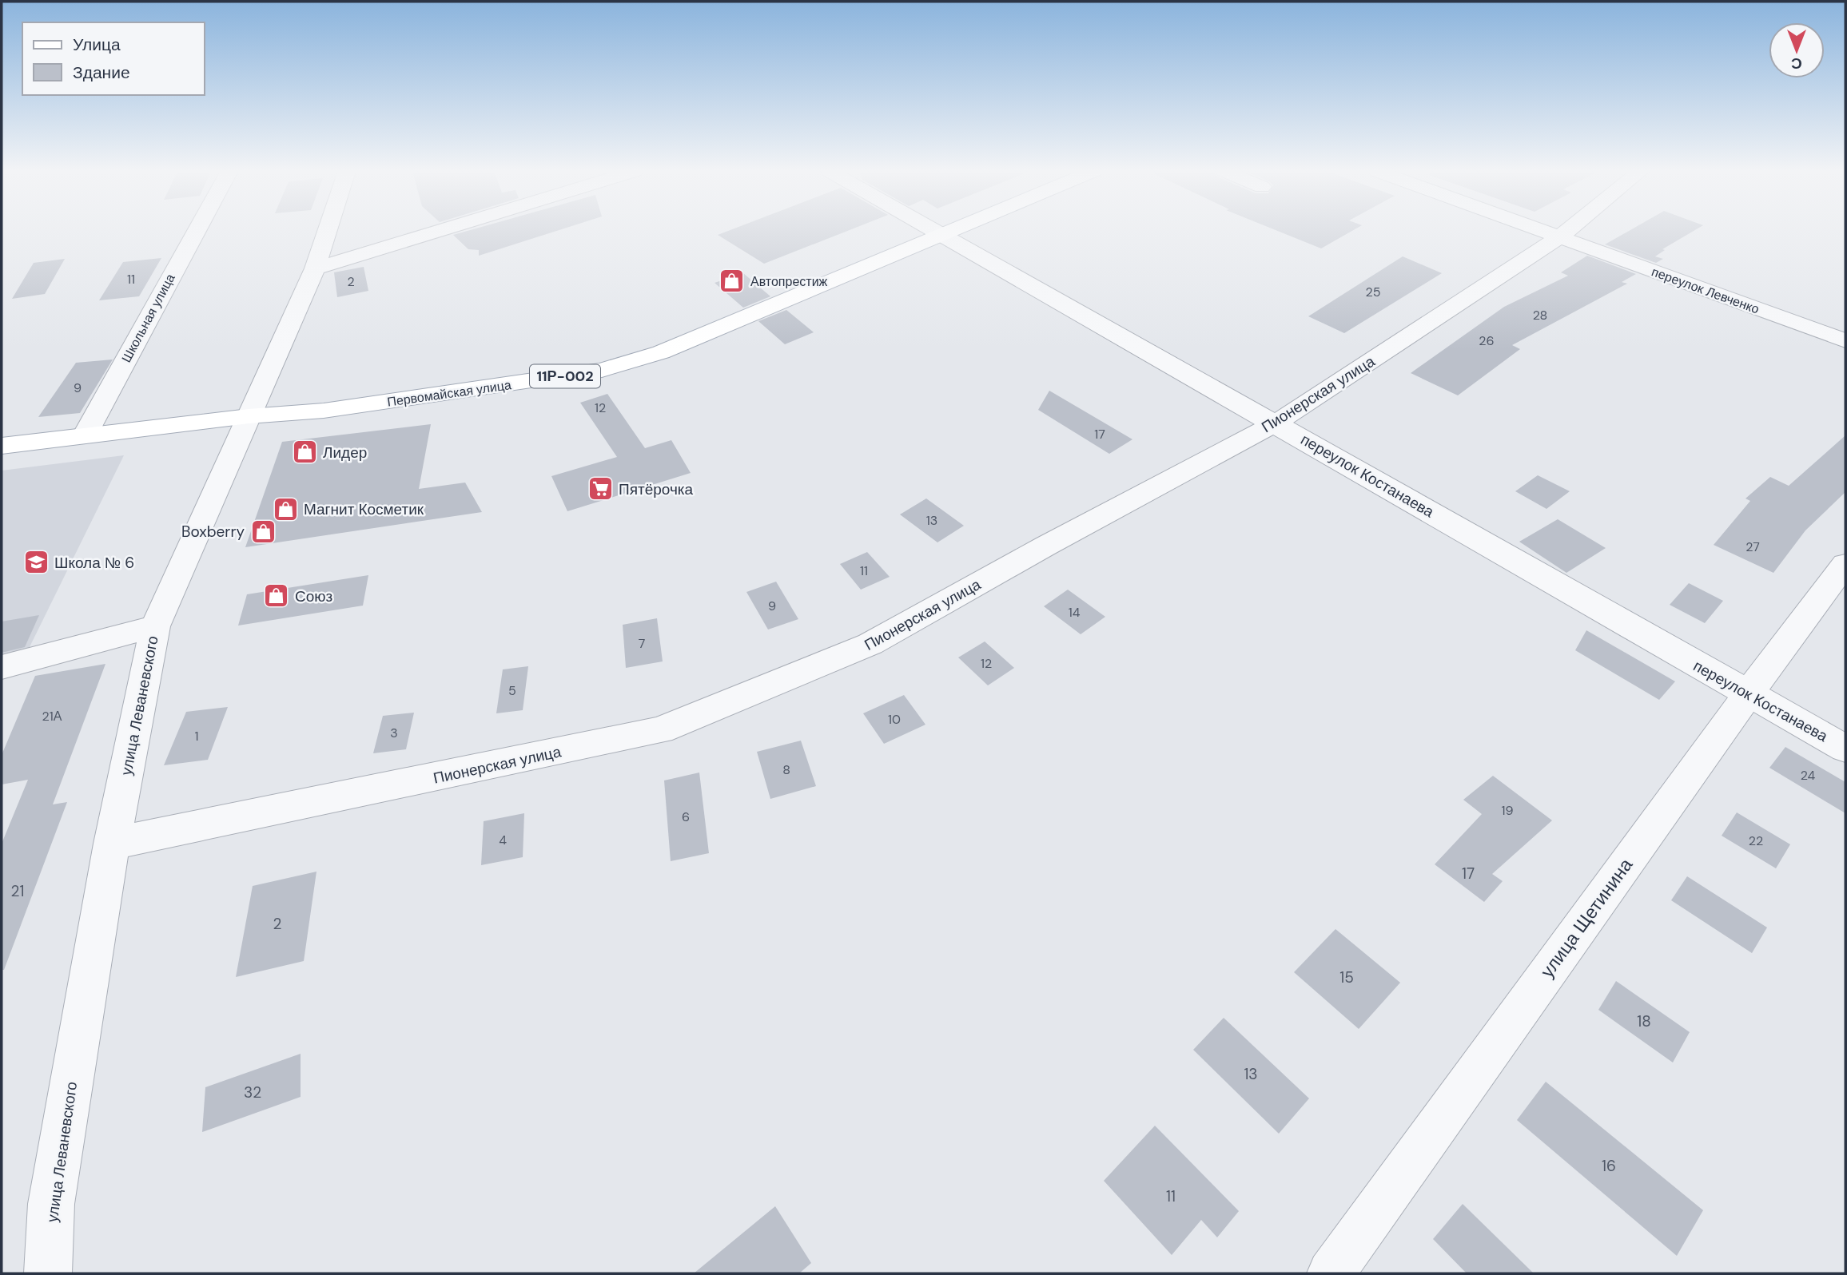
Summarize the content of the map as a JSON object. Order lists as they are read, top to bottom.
{
  "streets": {
    "main road": ["11Р-002", "Первомайская улица"],
    "street": [
      "переулок Левченко",
      "Школьная улица",
      "Пионерская улица",
      "переулок Костанаева",
      "улица Леваневского",
      "улица Щетинина"
    ]
  },
  "crossings": [
    ["переулок Левченко", "Пионерская улица"],
    ["Школьная улица", "Первомайская улица"],
    ["Первомайская улица", "переулок Костанаева"],
    ["Первомайская улица", "улица Леваневского"],
    ["Пионерская улица", "переулок Костанаева"],
    ["Пионерская улица", "улица Леваневского"],
    ["переулок Костанаева", "улица Щетинина"]
  ],
  "places": {
    "shop": [
      "Автопрестиж",
      "Лидер",
      "Магнит Косметик",
      "Boxberry",
      "Союз"
    ],
    "supermarket": ["Пятёрочка"],
    "school or university": ["Школа № 6"]
  },
  "house_numbers": [
    "11",
    "2",
    "25",
    "28",
    "26",
    "9",
    "12",
    "17",
    "13",
    "27",
    "11",
    "9",
    "14",
    "7",
    "12",
    "5",
    "21А",
    "10",
    "3",
    "1",
    "8",
    "24",
    "19",
    "6",
    "4",
    "22",
    "17",
    "21",
    "2",
    "15",
    "18",
    "13",
    "32",
    "16",
    "11"
  ],
  "legend": ["Улица", "Здание"],
  "north": "bottom"
}
